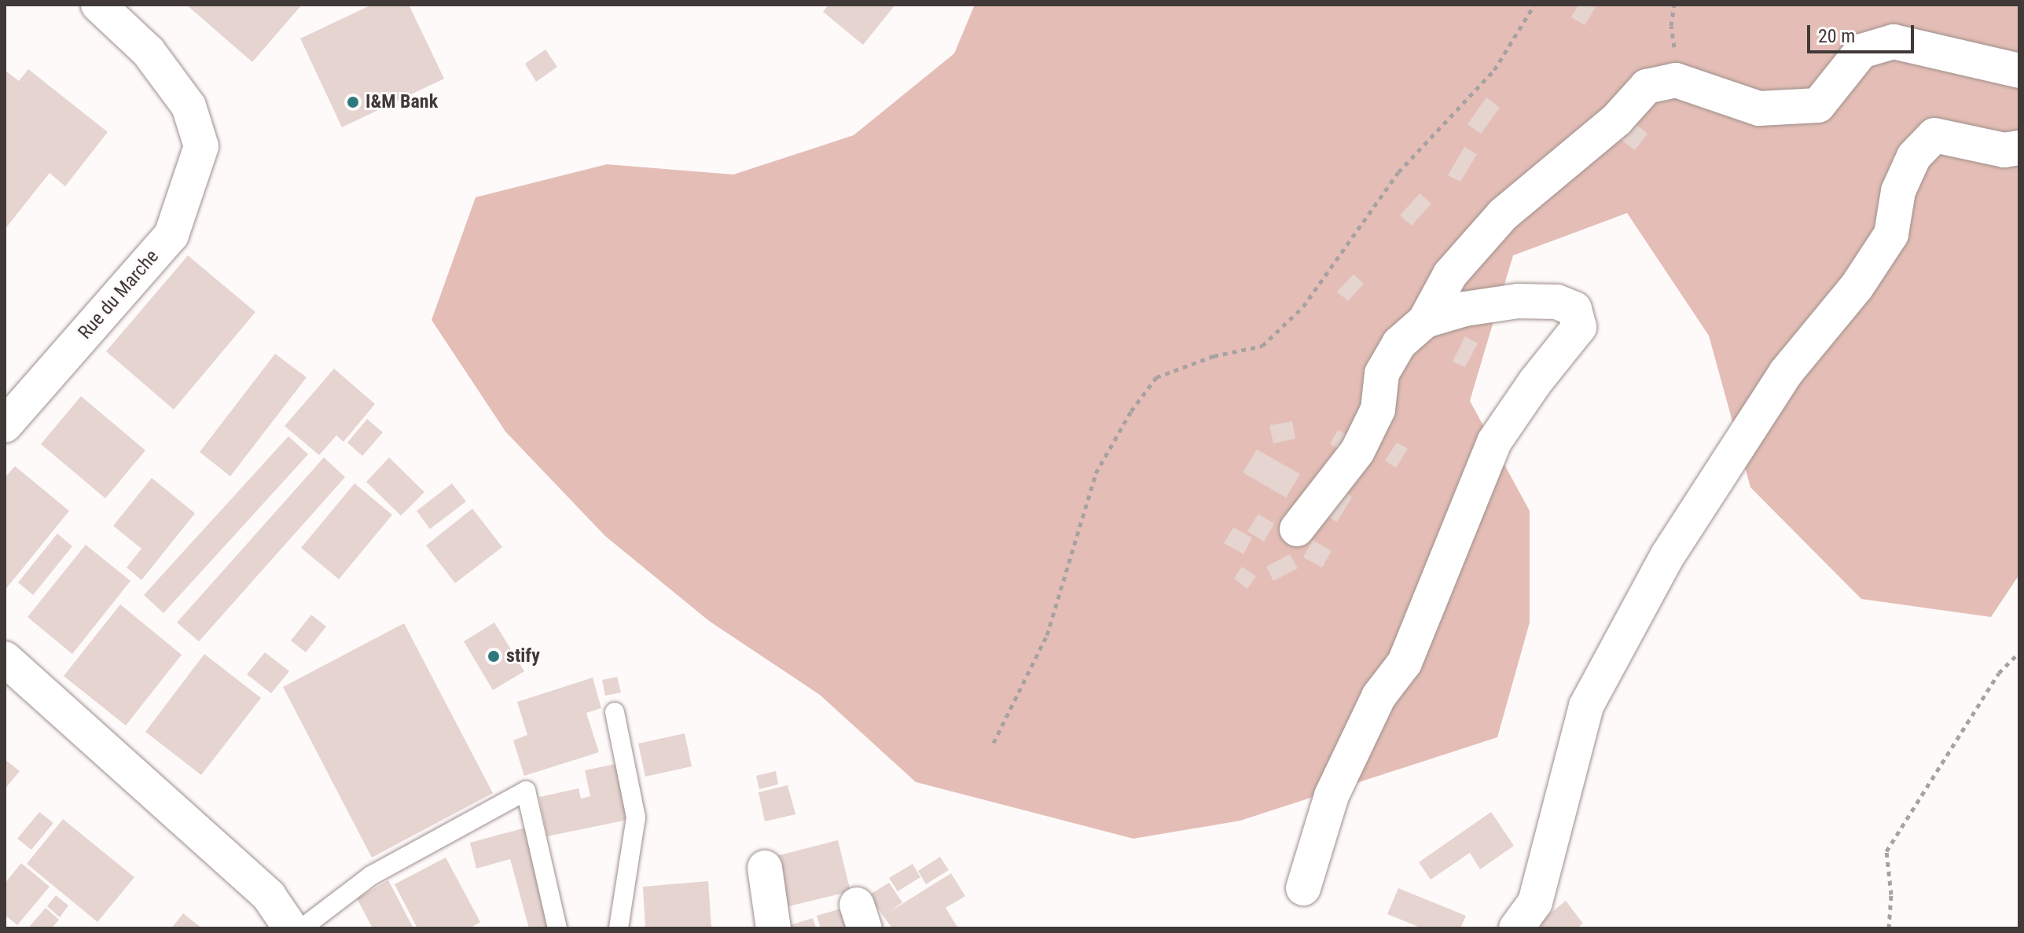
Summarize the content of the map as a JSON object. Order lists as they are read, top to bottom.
{
  "streets": {
    "street": ["Rue du Marche"]
  },
  "places": ["I&M Bank", "stify"],
  "scale_bar": "20 m"
}
